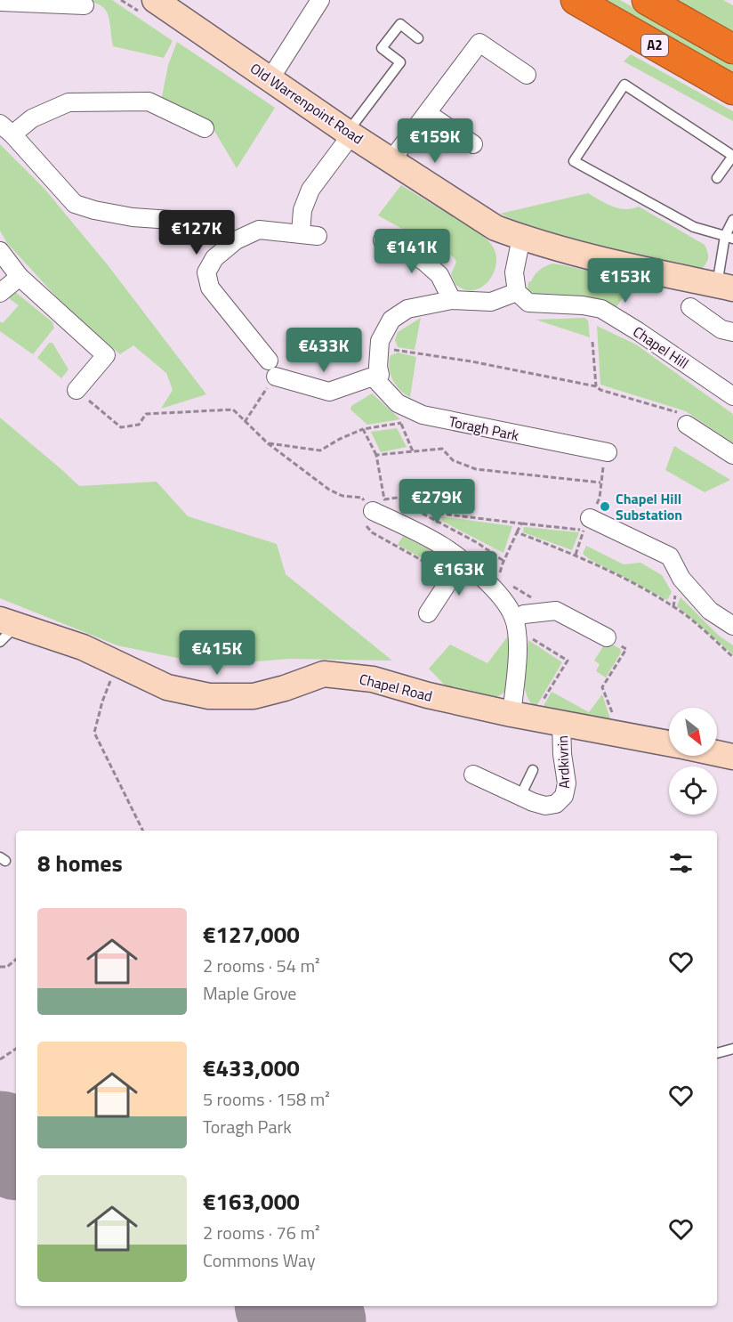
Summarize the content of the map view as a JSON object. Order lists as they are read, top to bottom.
{
  "streets": {
    "highway": ["A2"],
    "street": [
      "Old Warrenpoint Road",
      "Chapel Hill",
      "Toragh Park",
      "Chapel Road",
      "Ardkivrin"
    ]
  },
  "crossings": [
    ["Chapel Road", "Ardkivrin"]
  ],
  "places": ["Chapel Hill Substation"],
  "north": "bottom right",
  "page": {
    "price": [
      "€159K",
      "€127K",
      "€141K",
      "€153K",
      "€433K",
      "€279K",
      "€163K",
      "€415K"
    ],
    "heading": "8 homes",
    "list": [
      {
        "name": "€127,000",
        "note": "2 rooms · 54 m² · Maple Grove"
      },
      {
        "name": "€433,000",
        "note": "5 rooms · 158 m² · Toragh Park"
      },
      {
        "name": "€163,000",
        "note": "2 rooms · 76 m² · Commons Way"
      }
    ]
  }
}
